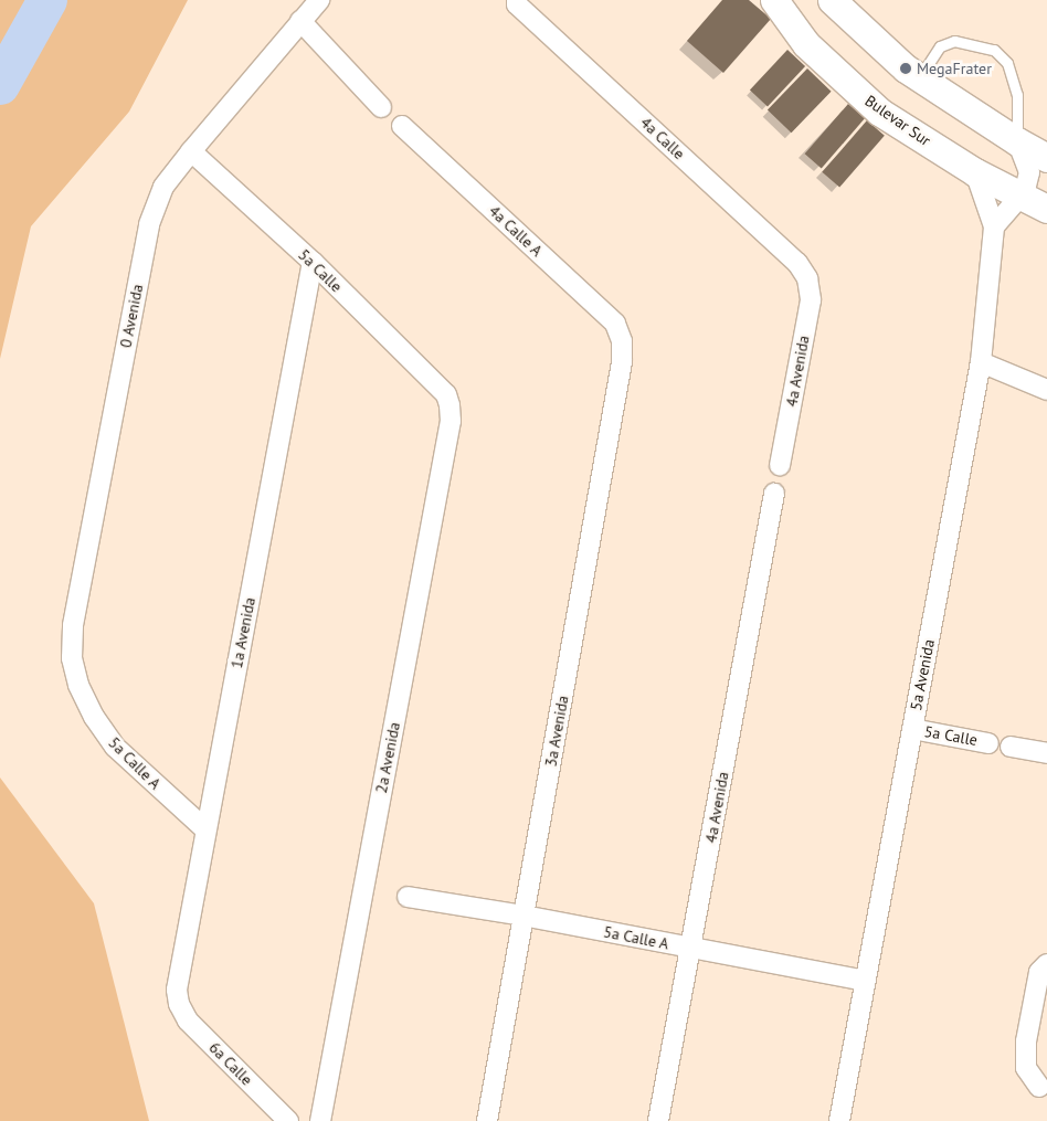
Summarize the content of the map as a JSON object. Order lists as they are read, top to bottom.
{
  "streets": {
    "main road": ["Bulevar Sur"],
    "street": [
      "4a Calle",
      "4a Calle A",
      "5a Calle",
      "0 Avenida",
      "4a Avenida",
      "1a Avenida",
      "5a Avenida",
      "3a Avenida",
      "2a Avenida",
      "5a Calle A",
      "6a Calle"
    ]
  },
  "crossings": [
    ["Bulevar Sur", "5a Avenida"],
    ["4a Calle", "4a Avenida"],
    ["4a Calle A", "3a Avenida"],
    ["5a Calle", "0 Avenida"],
    ["5a Calle", "1a Avenida"],
    ["5a Calle", "5a Avenida"],
    ["5a Calle", "2a Avenida"],
    ["0 Avenida", "5a Calle A"],
    ["4a Avenida", "5a Calle A"],
    ["1a Avenida", "5a Calle A"],
    ["1a Avenida", "6a Calle"],
    ["5a Avenida", "5a Calle A"],
    ["3a Avenida", "5a Calle A"]
  ],
  "places": ["MegaFrater"]
}
